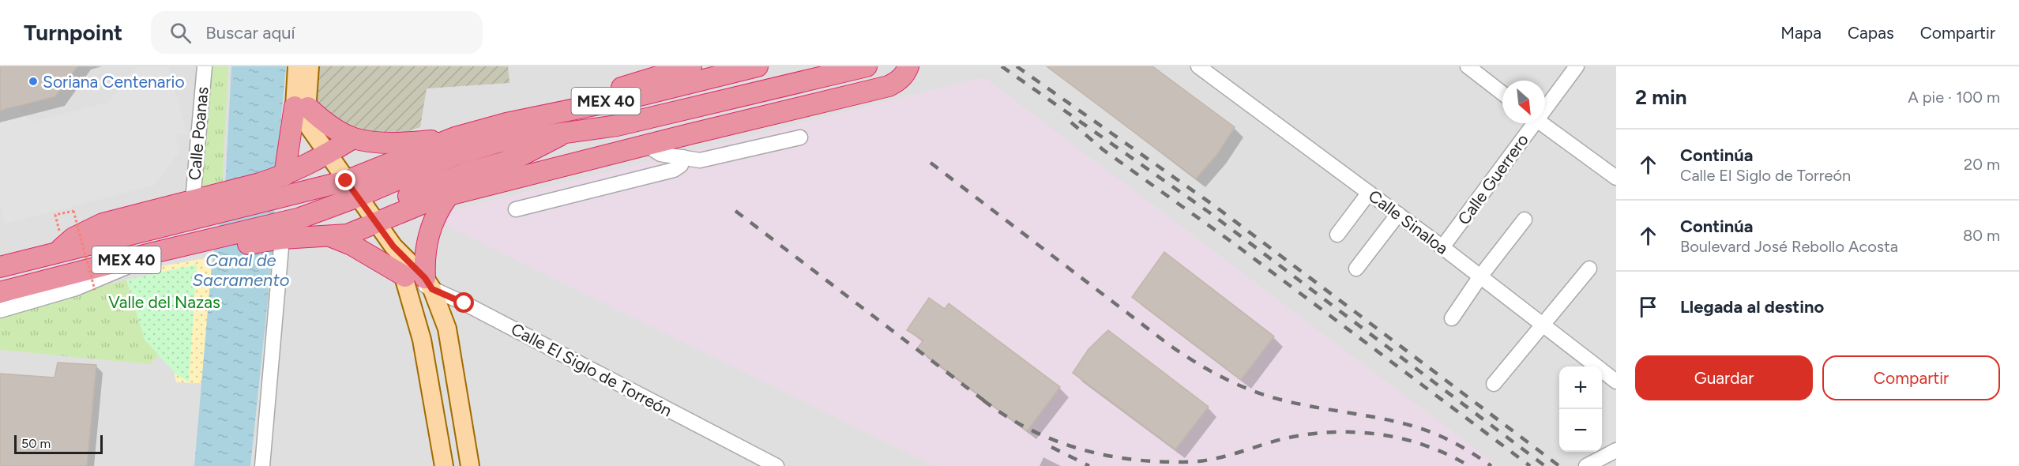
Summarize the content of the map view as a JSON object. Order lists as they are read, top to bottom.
{
  "streets": {
    "highway": ["MEX 40"],
    "street": [
      "Calle Poanas",
      "Calle Guerrero",
      "Calle Sinaloa",
      "Calle El Siglo de Torreón"
    ]
  },
  "crossings": [
    ["MEX 40", "Calle Poanas"],
    ["Calle Guerrero", "Calle Sinaloa"]
  ],
  "water": ["Canal de Sacramento"],
  "parks": ["Valle del Nazas"],
  "places": ["Soriana Centenario"],
  "scale_bar": "50 m",
  "north": "bottom right",
  "page": {
    "header": "Turnpoint",
    "search": "Buscar aquí",
    "nav": ["Mapa", "Capas", "Compartir"],
    "heading": ["2 min", "A pie · 100 m"],
    "list": [
      ["Continúa", "Calle El Siglo de Torreón", "20 m"],
      ["Continúa", "Boulevard José Rebollo Acosta", "80 m"],
      "Llegada al destino"
    ],
    "buttons": ["Guardar", "Compartir"],
    "map_buttons": ["+", "−"],
    "scale": "50 m"
  }
}
